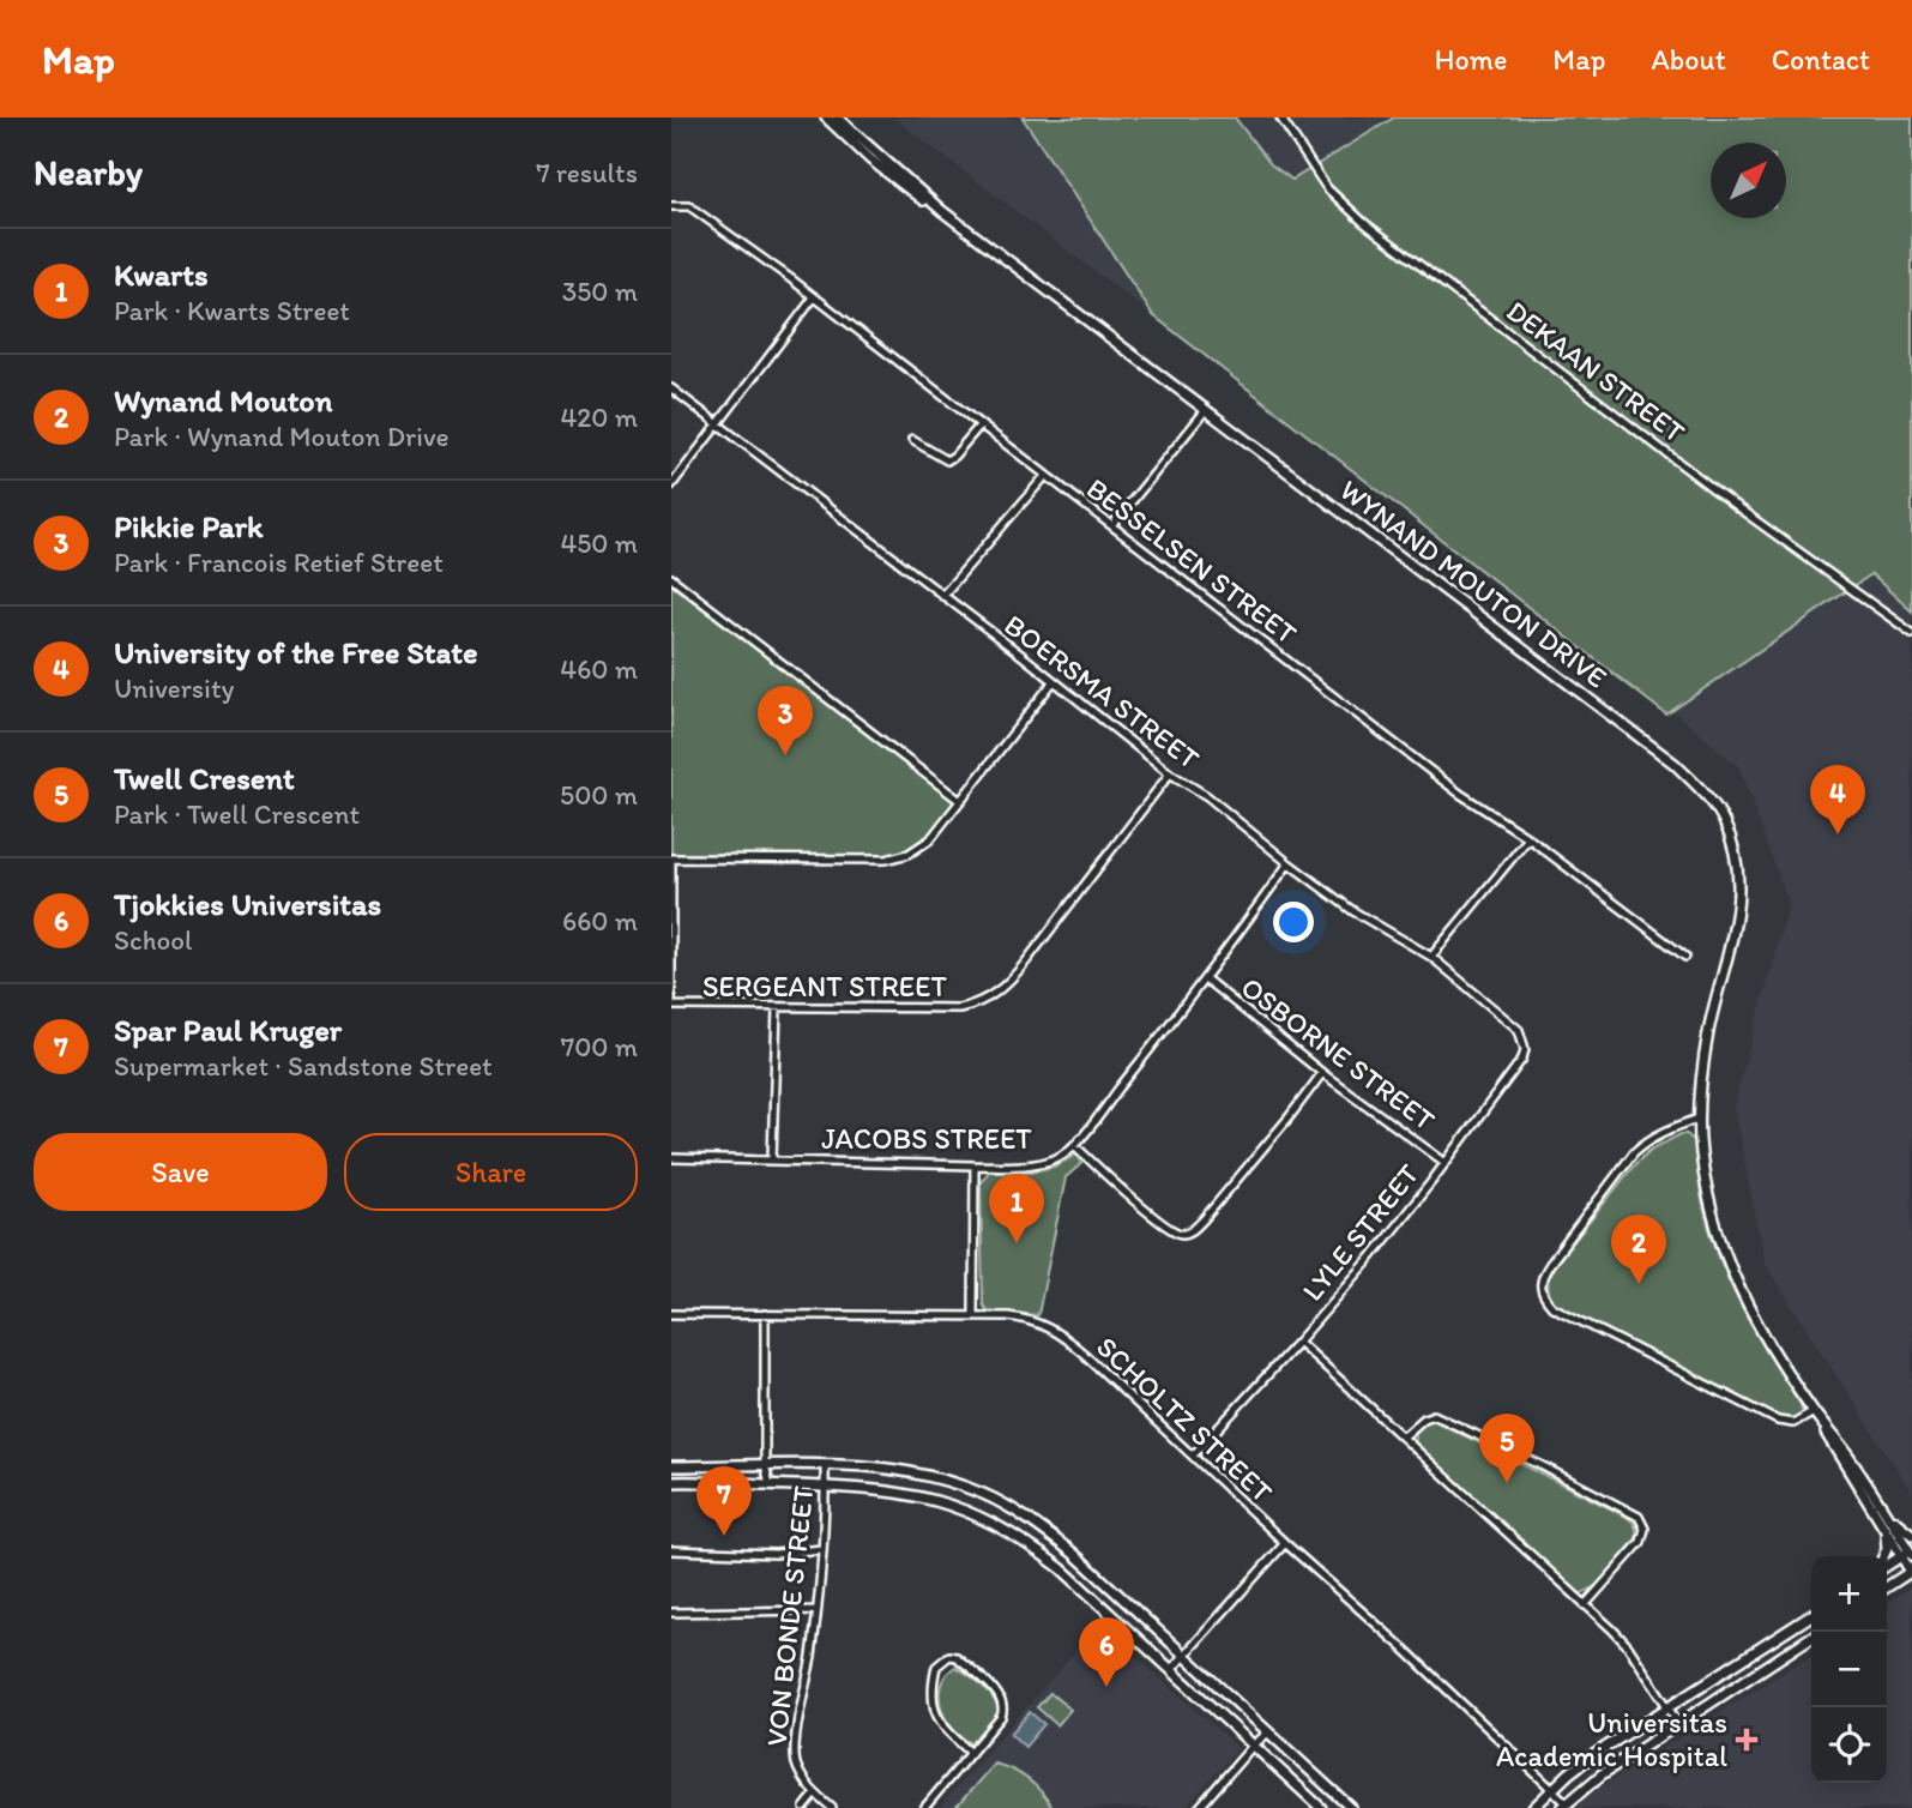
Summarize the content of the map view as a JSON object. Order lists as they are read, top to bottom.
{
  "streets": {
    "street": [
      "DEKAAN STREET",
      "BESSELSEN STREET",
      "WYNAND MOUTON DRIVE",
      "BOERSMA STREET",
      "SERGEANT STREET",
      "OSBORNE STREET",
      "JACOBS STREET",
      "LYLE STREET",
      "SCHOLTZ STREET",
      "VON BONDE STREET"
    ]
  },
  "crossings": [
    ["BOERSMA STREET", "SERGEANT STREET"],
    ["BOERSMA STREET", "JACOBS STREET"],
    ["BOERSMA STREET", "LYLE STREET"],
    ["OSBORNE STREET", "JACOBS STREET"],
    ["OSBORNE STREET", "LYLE STREET"],
    ["LYLE STREET", "SCHOLTZ STREET"]
  ],
  "places": {
    "health": ["Universitas Academic Hospital"]
  },
  "north": "top right",
  "page": {
    "header": "Map",
    "nav": [
      "Home",
      "Map",
      "About",
      "Contact"
    ],
    "heading": ["Nearby", "7 results"],
    "list": [
      {
        "mark": "1",
        "name": "Kwarts",
        "note": "Park · Kwarts Street",
        "value": "350 m"
      },
      {
        "mark": "2",
        "name": "Wynand Mouton",
        "note": "Park · Wynand Mouton Drive",
        "value": "420 m"
      },
      {
        "mark": "3",
        "name": "Pikkie Park",
        "note": "Park · Francois Retief Street",
        "value": "450 m"
      },
      {
        "mark": "4",
        "name": "University of the Free State",
        "note": "University",
        "value": "460 m"
      },
      {
        "mark": "5",
        "name": "Twell Cresent",
        "note": "Park · Twell Crescent",
        "value": "500 m"
      },
      {
        "mark": "6",
        "name": "Tjokkies Universitas",
        "note": "School",
        "value": "660 m"
      },
      {
        "mark": "7",
        "name": "Spar Paul Kruger",
        "note": "Supermarket · Sandstone Street",
        "value": "700 m"
      }
    ],
    "pins": [
      "3",
      "4",
      "1",
      "2",
      "5",
      "7",
      "6"
    ],
    "buttons": ["Save", "Share"],
    "map_buttons": ["+", "−"]
  }
}
